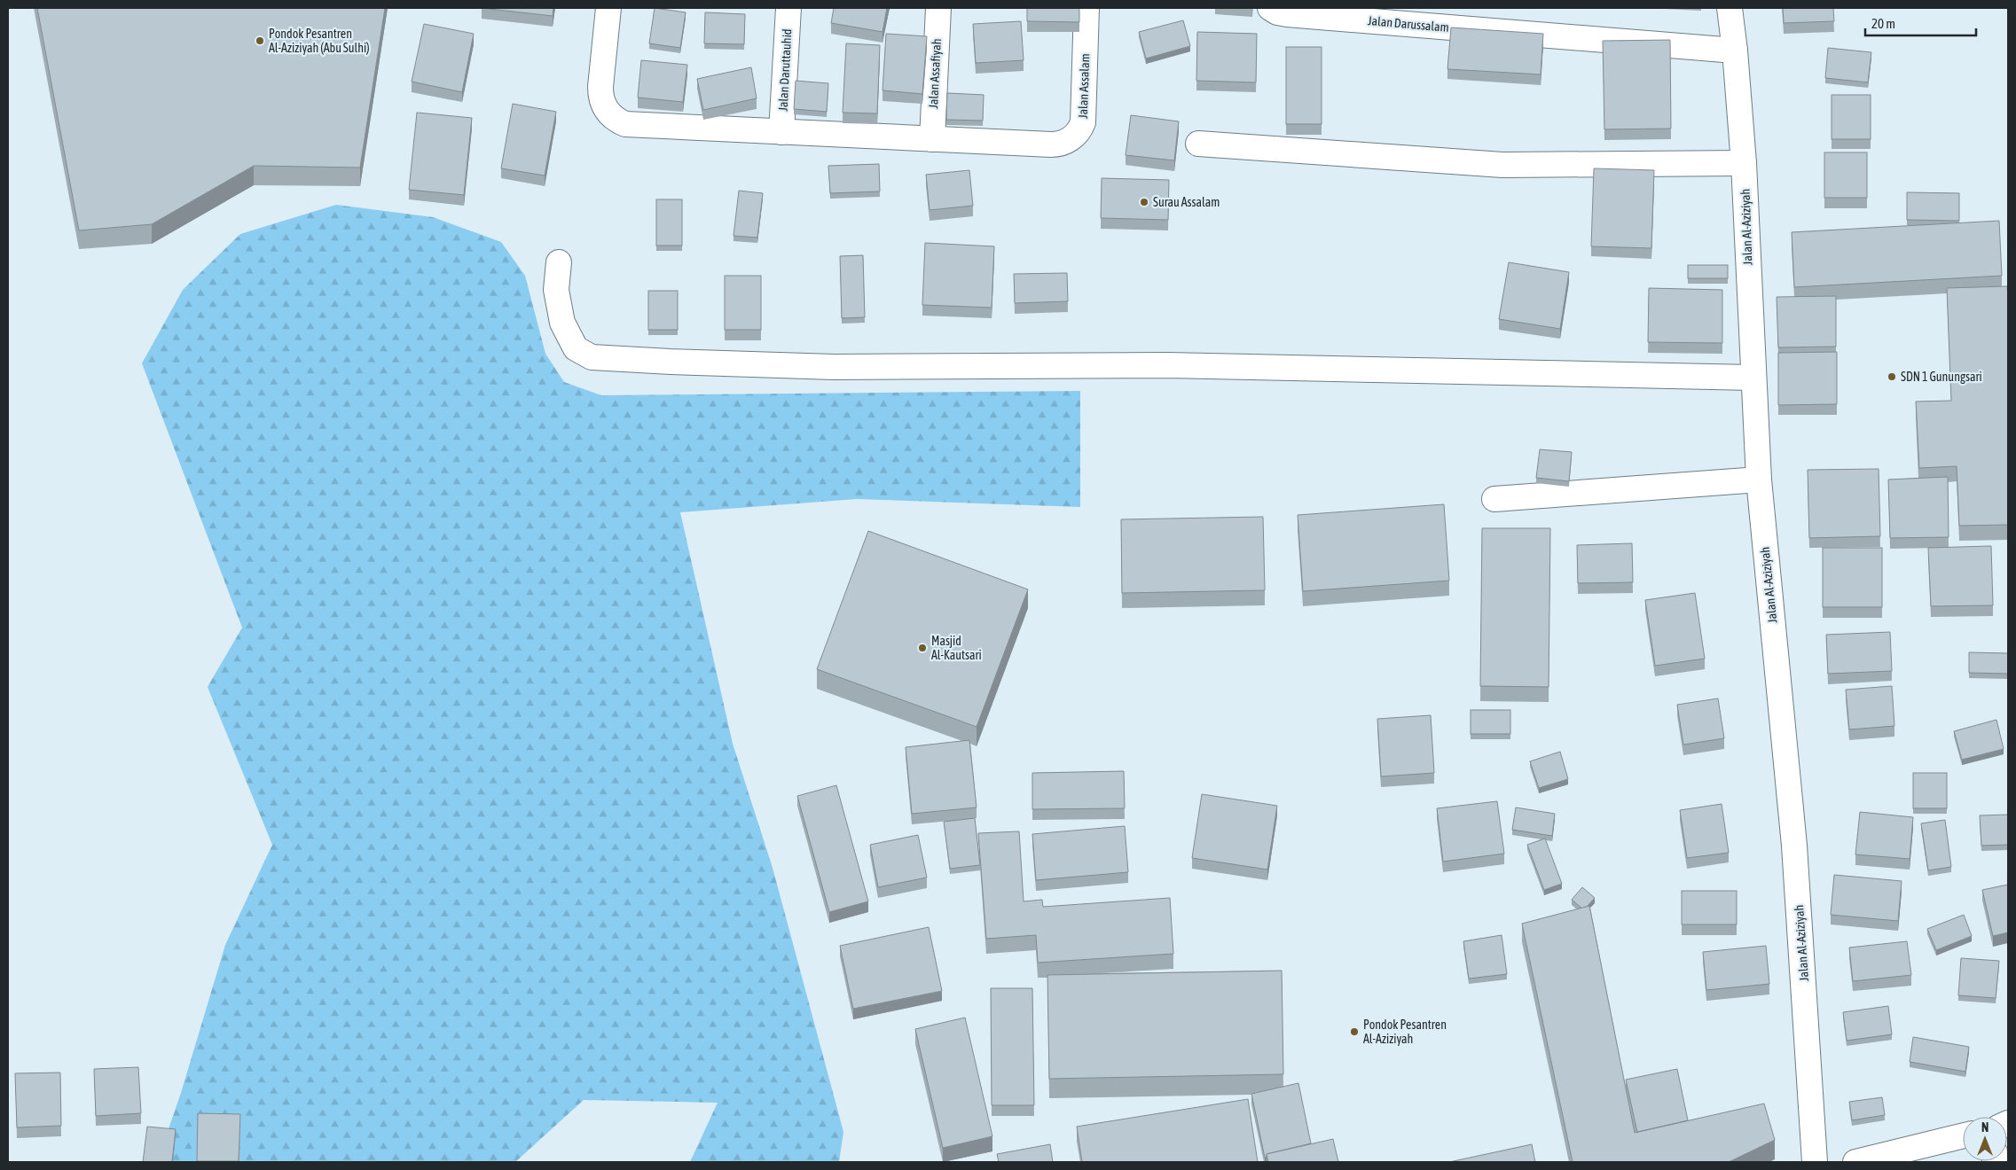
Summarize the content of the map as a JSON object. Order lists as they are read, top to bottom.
{
  "streets": {
    "street": [
      "Jalan Darussalam",
      "Jalan Daruttauhid",
      "Jalan Assafiyah",
      "Jalan Assalam",
      "Jalan Al-Aziziyah"
    ]
  },
  "crossings": [
    ["Jalan Darussalam", "Jalan Al-Aziziyah"],
    ["Jalan Assafiyah", "Jalan Assalam"]
  ],
  "places": [
    "Pondok Pesantren Al-Aziziyah (Abu Sulhi)",
    "Surau Assalam",
    "SDN 1 Gunungsari",
    "Masjid Al-Kautsari",
    "Pondok Pesantren Al-Aziziyah"
  ],
  "scale_bar": "20 m",
  "north": "top"
}
